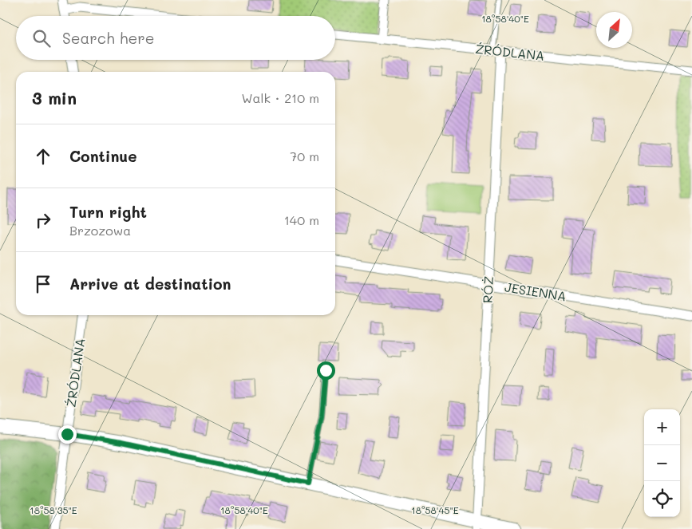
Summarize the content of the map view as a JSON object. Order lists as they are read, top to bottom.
{
  "streets": {
    "street": ["ŹRÓDLANA", "RÓŻ", "JESIENNA"]
  },
  "crossings": [
    ["ŹRÓDLANA", "RÓŻ"],
    ["RÓŻ", "JESIENNA"]
  ],
  "north": "top right",
  "page": {
    "search": "Search here",
    "heading": ["3 min", "Walk · 210 m"],
    "list": [
      ["Continue", "70 m"],
      ["Turn right", "Brzozowa", "140 m"],
      "Arrive at destination"
    ],
    "map_buttons": ["+", "−"]
  },
  "coordinates": ["18°58'40\"E", "18°58'35\"E", "18°58'45\"E"]
}
